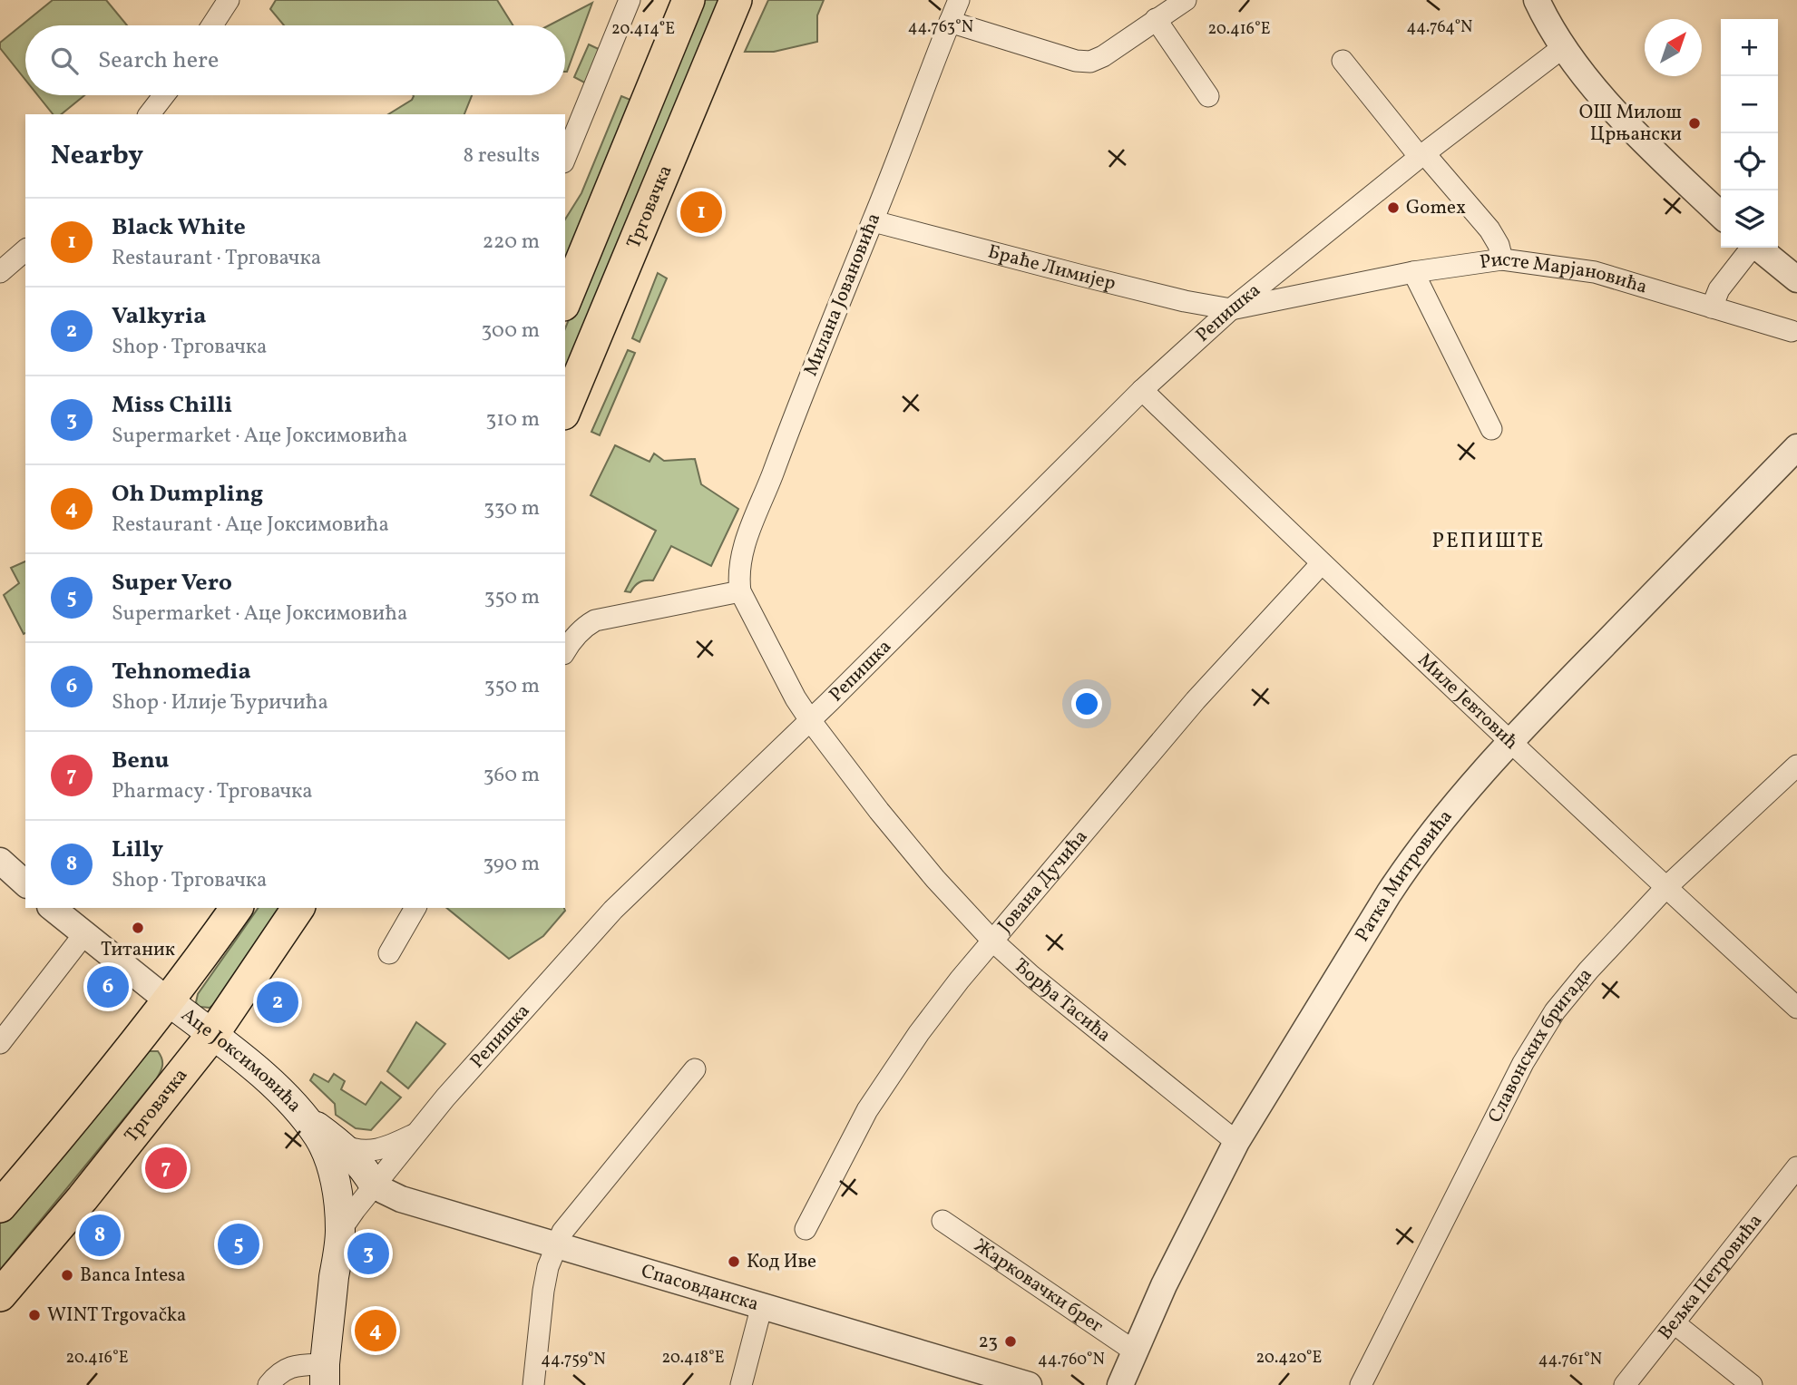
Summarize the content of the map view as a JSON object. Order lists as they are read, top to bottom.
{
  "streets": {
    "main road": ["Трговачка", "Аце Јоксимовића"],
    "street": [
      "Браће Лимијер",
      "Ристе Марјановића",
      "Милана Јовановића",
      "Репишка",
      "Миле Јевтовић",
      "Ратка Митровића",
      "Јована Дучића",
      "Ђорђа Тасића",
      "Славонских бригада",
      "Вељка Петровића",
      "Жарковачки брег",
      "Спасовданска"
    ]
  },
  "crossings": [
    ["Трговачка", "Аце Јоксимовића"],
    ["Браће Лимијер", "Ристе Марјановића"],
    ["Браће Лимијер", "Милана Јовановића"],
    ["Браће Лимијер", "Репишка"],
    ["Ристе Марјановића", "Репишка"],
    ["Милана Јовановића", "Репишка"],
    ["Милана Јовановића", "Ђорђа Тасића"],
    ["Репишка", "Миле Јевтовић"],
    ["Репишка", "Ђорђа Тасића"],
    ["Репишка", "Аце Јоксимовића"],
    ["Репишка", "Спасовданска"],
    ["Миле Јевтовић", "Ратка Митровића"],
    ["Миле Јевтовић", "Јована Дучића"],
    ["Миле Јевтовић", "Славонских бригада"],
    ["Ратка Митровића", "Ђорђа Тасића"],
    ["Ратка Митровића", "Жарковачки брег"],
    ["Јована Дучића", "Ђорђа Тасића"]
  ],
  "districts": ["РЕПИШТЕ"],
  "places": [
    "ОШ Милош Црњански",
    "Gomex",
    "Титаник",
    "Код Иве",
    "Banca Intesa",
    "WINT Trgovačka",
    "23"
  ],
  "north": "top right",
  "page": {
    "map_buttons": ["+", "−"],
    "search": "Search here",
    "heading": ["Nearby", "8 results"],
    "pins": [
      "1",
      "6",
      "2",
      "7",
      "8",
      "5",
      "3",
      "4"
    ],
    "list": [
      {
        "mark": "1",
        "name": "Black White",
        "note": "Restaurant · Трговачка",
        "value": "220 m"
      },
      {
        "mark": "2",
        "name": "Valkyria",
        "note": "Shop · Трговачка",
        "value": "300 m"
      },
      {
        "mark": "3",
        "name": "Miss Chilli",
        "note": "Supermarket · Аце Јоксимовића",
        "value": "310 m"
      },
      {
        "mark": "4",
        "name": "Oh Dumpling",
        "note": "Restaurant · Аце Јоксимовића",
        "value": "330 m"
      },
      {
        "mark": "5",
        "name": "Super Vero",
        "note": "Supermarket · Аце Јоксимовића",
        "value": "350 m"
      },
      {
        "mark": "6",
        "name": "Tehnomedia",
        "note": "Shop · Илије Ђуричића",
        "value": "350 m"
      },
      {
        "mark": "7",
        "name": "Benu",
        "note": "Pharmacy · Трговачка",
        "value": "360 m"
      },
      {
        "mark": "8",
        "name": "Lilly",
        "note": "Shop · Трговачка",
        "value": "390 m"
      }
    ]
  },
  "coordinates": [
    "44.763°N",
    "44.764°N",
    "20.414°E",
    "20.416°E",
    "20.418°E",
    "20.420°E",
    "44.759°N",
    "44.760°N",
    "44.761°N"
  ]
}
